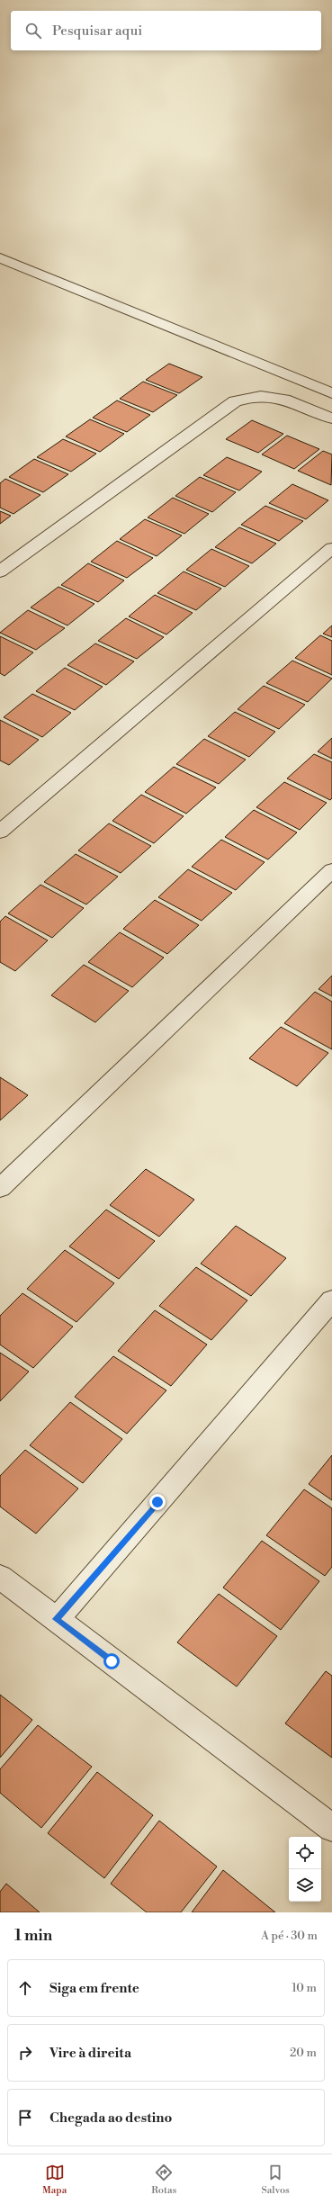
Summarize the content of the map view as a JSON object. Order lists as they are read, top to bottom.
{
  "page": {
    "search": "Pesquisar aqui",
    "heading": ["1 min", "A pé · 30 m"],
    "list": [
      ["Siga em frente", "10 m"],
      ["Vire à direita", "20 m"],
      "Chegada ao destino"
    ],
    "nav": ["Mapa", "Rotas", "Salvos"]
  }
}
